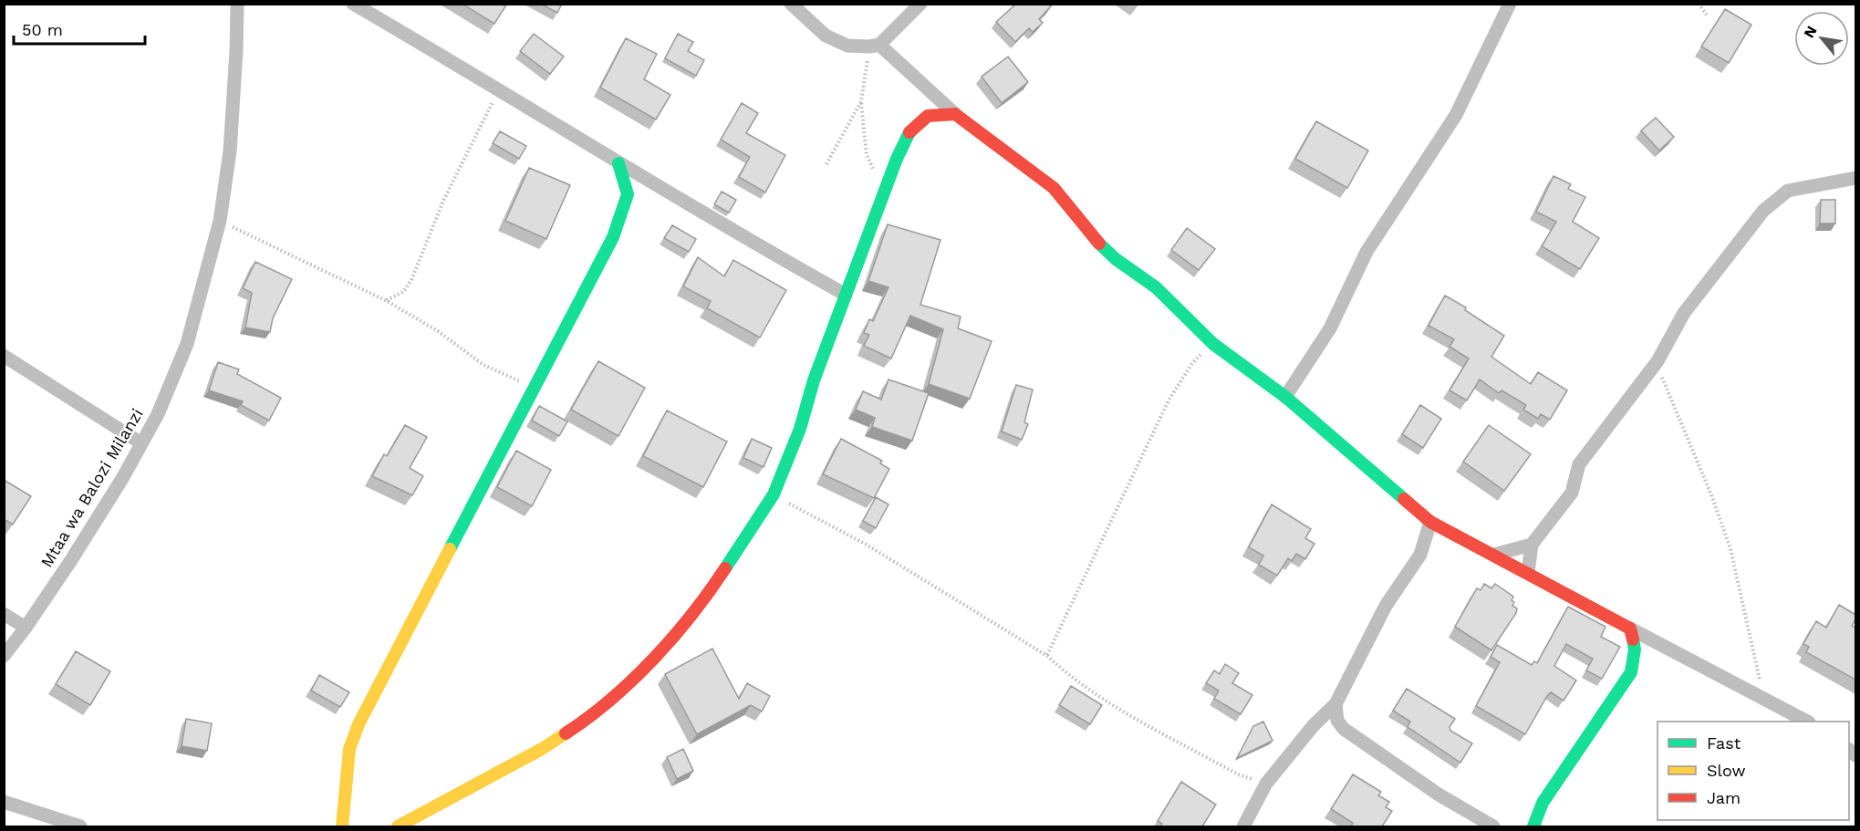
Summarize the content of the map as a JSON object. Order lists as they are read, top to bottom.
{
  "streets": {
    "street": ["Mtaa wa Balozi Milanzi"]
  },
  "legend": ["Fast", "Slow", "Jam"],
  "scale_bar": "50 m",
  "north": "top left"
}
